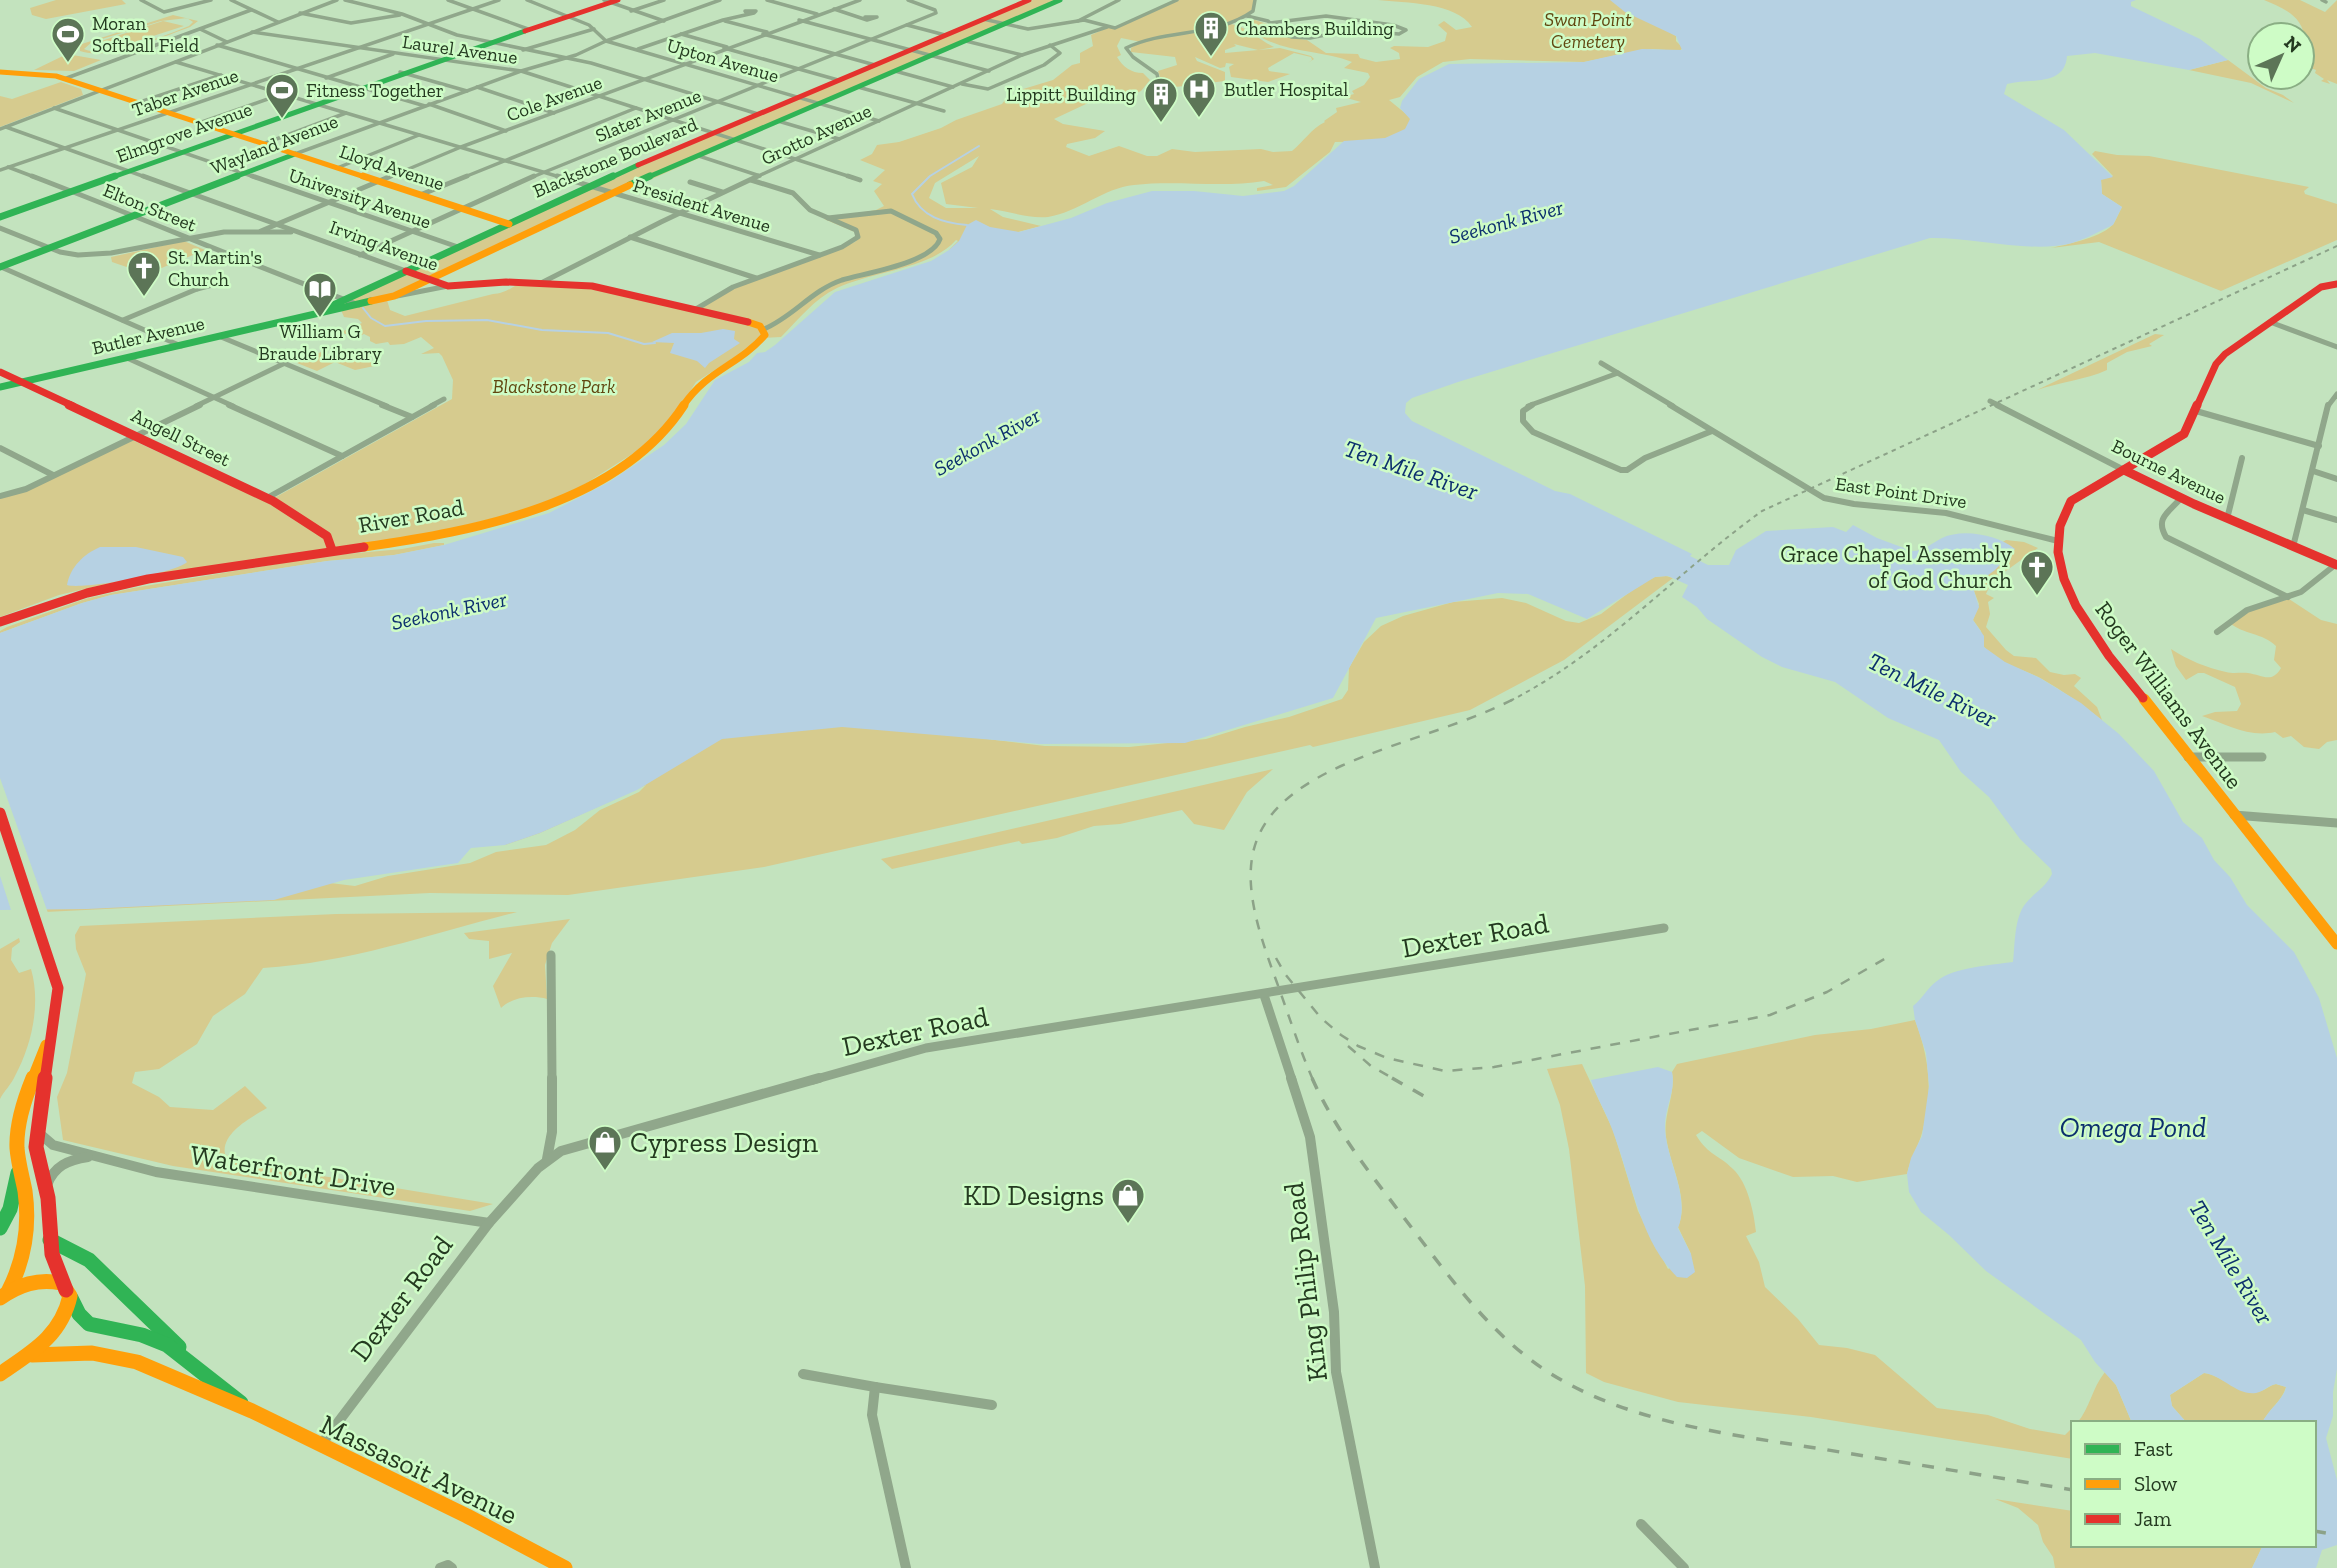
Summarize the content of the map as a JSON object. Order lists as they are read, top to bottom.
{
  "streets": {
    "main road": [
      "Elmgrove Avenue",
      "Wayland Avenue",
      "Blackstone Boulevard",
      "Lloyd Avenue",
      "Irving Avenue",
      "Butler Avenue",
      "Angell Street",
      "Bourne Avenue",
      "River Road",
      "Roger Williams Avenue",
      "Massasoit Avenue"
    ],
    "street": [
      "Laurel Avenue",
      "Upton Avenue",
      "Taber Avenue",
      "Cole Avenue",
      "Slater Avenue",
      "Grotto Avenue",
      "University Avenue",
      "President Avenue",
      "Elton Street",
      "East Point Drive",
      "Dexter Road",
      "Waterfront Drive",
      "King Philip Road"
    ]
  },
  "crossings": [
    ["Laurel Avenue", "Taber Avenue"],
    ["Laurel Avenue", "Cole Avenue"],
    ["Laurel Avenue", "Slater Avenue"],
    ["Laurel Avenue", "Elmgrove Avenue"],
    ["Laurel Avenue", "Grotto Avenue"],
    ["Laurel Avenue", "Wayland Avenue"],
    ["Laurel Avenue", "Blackstone Boulevard"],
    ["Upton Avenue", "Cole Avenue"],
    ["Upton Avenue", "Slater Avenue"],
    ["Upton Avenue", "Grotto Avenue"],
    ["Upton Avenue", "Wayland Avenue"],
    ["Upton Avenue", "Blackstone Boulevard"],
    ["Taber Avenue", "Lloyd Avenue"],
    ["Taber Avenue", "University Avenue"],
    ["Taber Avenue", "President Avenue"],
    ["Taber Avenue", "Elton Street"],
    ["Taber Avenue", "Irving Avenue"],
    ["Cole Avenue", "Lloyd Avenue"],
    ["Cole Avenue", "University Avenue"],
    ["Cole Avenue", "President Avenue"],
    ["Cole Avenue", "Irving Avenue"],
    ["Slater Avenue", "Lloyd Avenue"],
    ["Slater Avenue", "University Avenue"],
    ["Slater Avenue", "President Avenue"],
    ["Slater Avenue", "Irving Avenue"],
    ["Elmgrove Avenue", "Lloyd Avenue"],
    ["Elmgrove Avenue", "University Avenue"],
    ["Elmgrove Avenue", "President Avenue"],
    ["Elmgrove Avenue", "Elton Street"],
    ["Elmgrove Avenue", "Irving Avenue"],
    ["Grotto Avenue", "President Avenue"],
    ["Grotto Avenue", "Irving Avenue"],
    ["Wayland Avenue", "Lloyd Avenue"],
    ["Wayland Avenue", "University Avenue"],
    ["Wayland Avenue", "President Avenue"],
    ["Wayland Avenue", "Elton Street"],
    ["Wayland Avenue", "Irving Avenue"],
    ["Blackstone Boulevard", "Lloyd Avenue"],
    ["Blackstone Boulevard", "University Avenue"],
    ["Blackstone Boulevard", "President Avenue"],
    ["Blackstone Boulevard", "Elton Street"],
    ["Blackstone Boulevard", "Irving Avenue"],
    ["Blackstone Boulevard", "Butler Avenue"],
    ["Irving Avenue", "River Road"],
    ["Butler Avenue", "Angell Street"],
    ["Angell Street", "River Road"],
    ["Bourne Avenue", "Roger Williams Avenue"],
    ["East Point Drive", "Roger Williams Avenue"],
    ["Dexter Road", "Waterfront Drive"],
    ["Dexter Road", "King Philip Road"],
    ["Dexter Road", "Massasoit Avenue"]
  ],
  "water": ["Seekonk River", "Ten Mile River", "Omega Pond"],
  "parks": ["Swan Point Cemetery", "Blackstone Park"],
  "places": {
    "building": ["Chambers Building", "Lippitt Building"],
    "sports": ["Moran Softball Field", "Fitness Together"],
    "hospital": ["Butler Hospital"],
    "church": ["St. Martin's Church", "Grace Chapel Assembly of God Church"],
    "library": ["William G Braude Library"],
    "shop": ["Cypress Design", "KD Designs"]
  },
  "legend": ["Fast", "Slow", "Jam"],
  "north": "top right"
}
